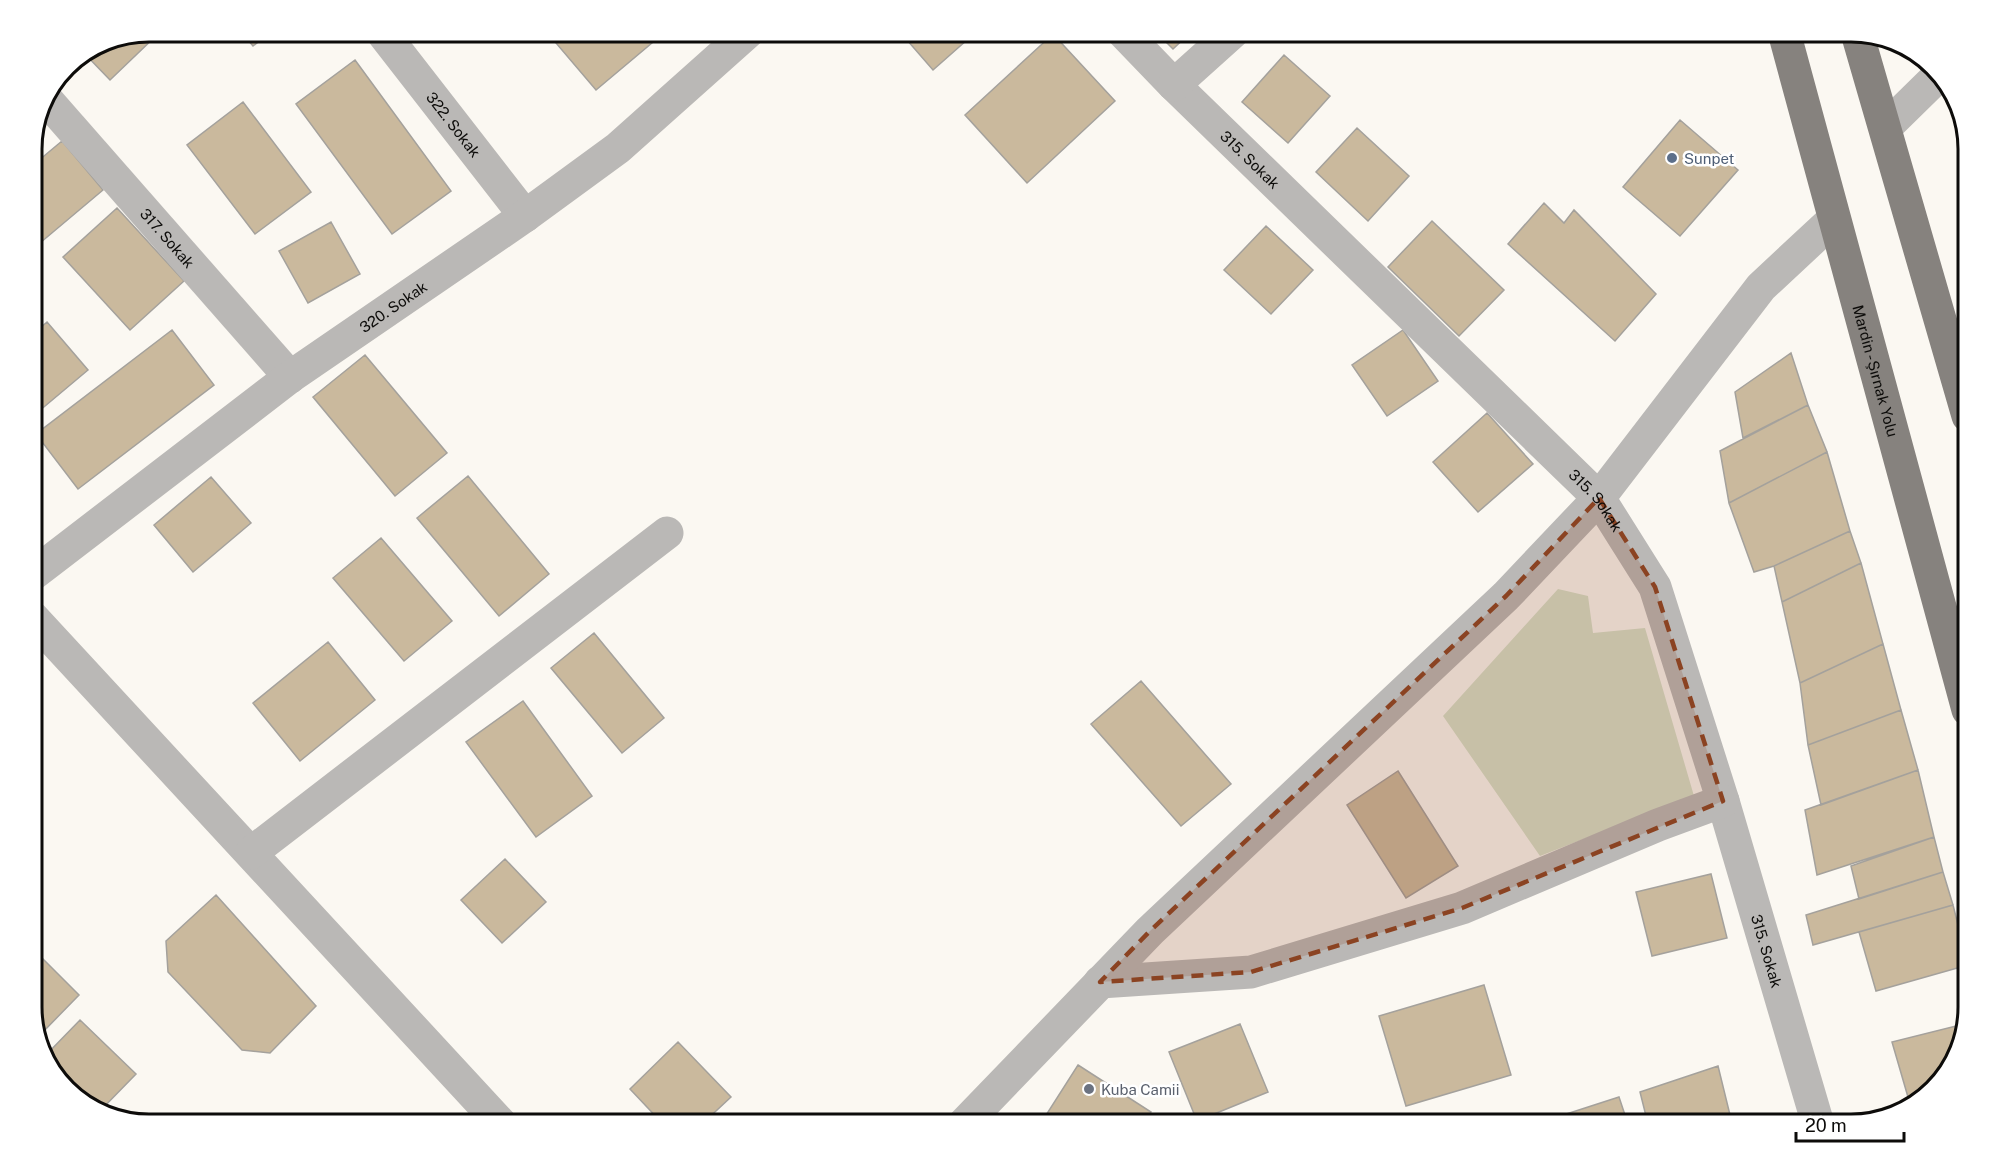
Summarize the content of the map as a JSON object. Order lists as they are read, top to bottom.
{
  "streets": {
    "main road": ["Mardin - Şırnak Yolu"],
    "street": [
      "322. Sokak",
      "315. Sokak",
      "317. Sokak",
      "320. Sokak"
    ]
  },
  "crossings": [
    ["322. Sokak", "320. Sokak"],
    ["317. Sokak", "320. Sokak"]
  ],
  "places": ["Sunpet", "Kuba Camii"],
  "scale_bar": "20 m"
}
